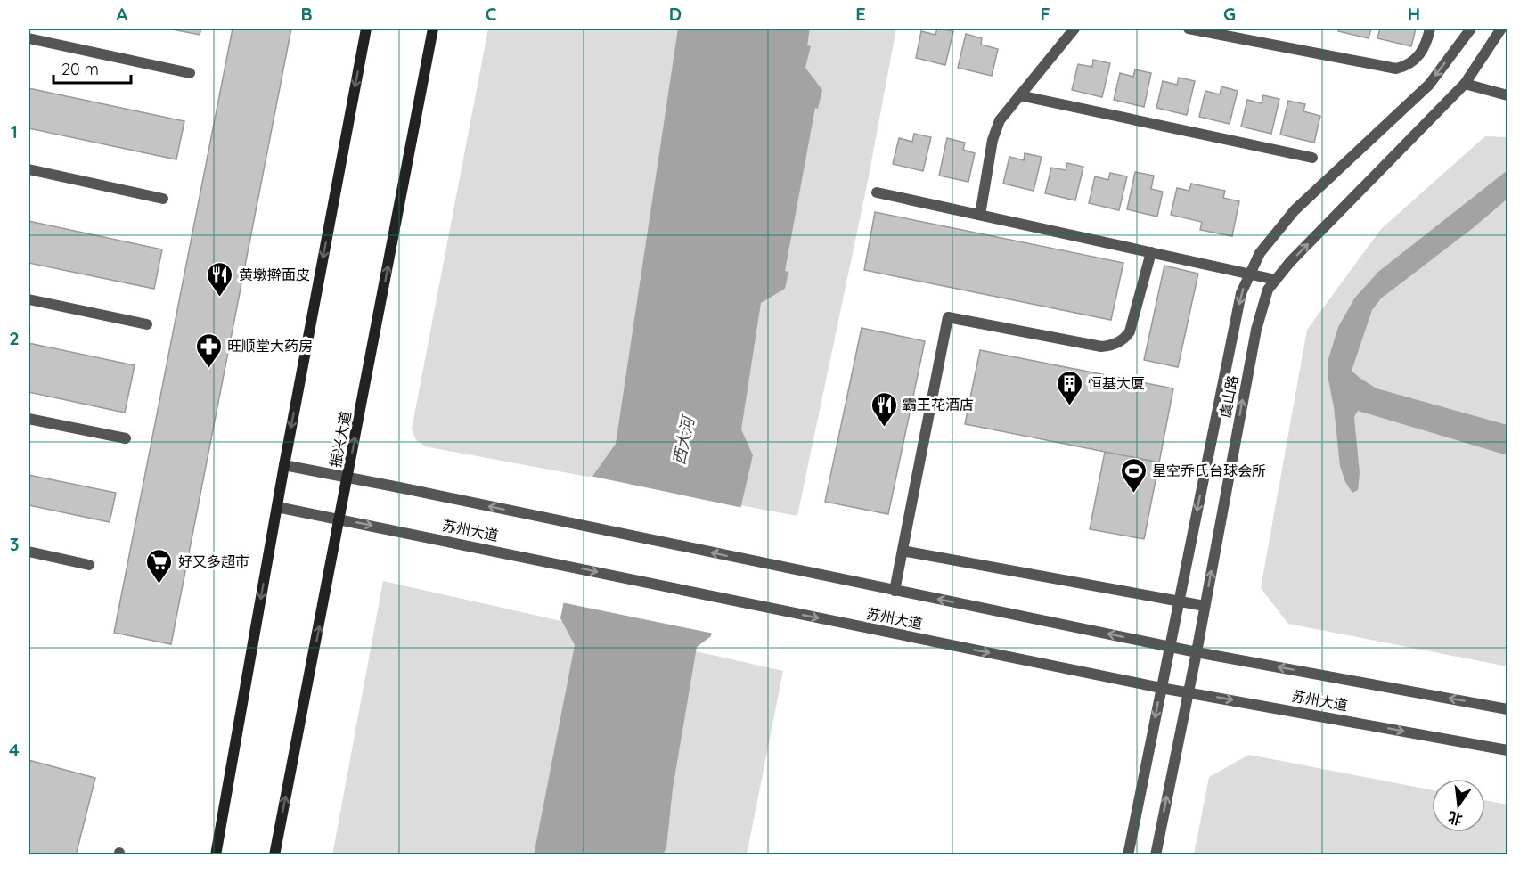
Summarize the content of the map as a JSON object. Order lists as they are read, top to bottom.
{
  "streets": {
    "main road": ["振兴大道"],
    "street": ["虞山路", "苏州大道"]
  },
  "crossings": [
    ["虞山路", "苏州大道"],
    ["振兴大道", "苏州大道"]
  ],
  "water": ["西大河"],
  "places": {
    "restaurant": ["黄墩擀面皮", "霸王花酒店"],
    "pharmacy": ["旺顺堂大药房"],
    "building": ["恒基大厦"],
    "sports": ["星空乔氏台球会所"],
    "supermarket": ["好又多超市"]
  },
  "scale_bar": "20 m",
  "north": "bottom",
  "grid": {
    "columns": [
      "A",
      "B",
      "C",
      "D",
      "E",
      "F",
      "G",
      "H"
    ],
    "rows": [
      "1",
      "2",
      "3",
      "4"
    ]
  }
}
